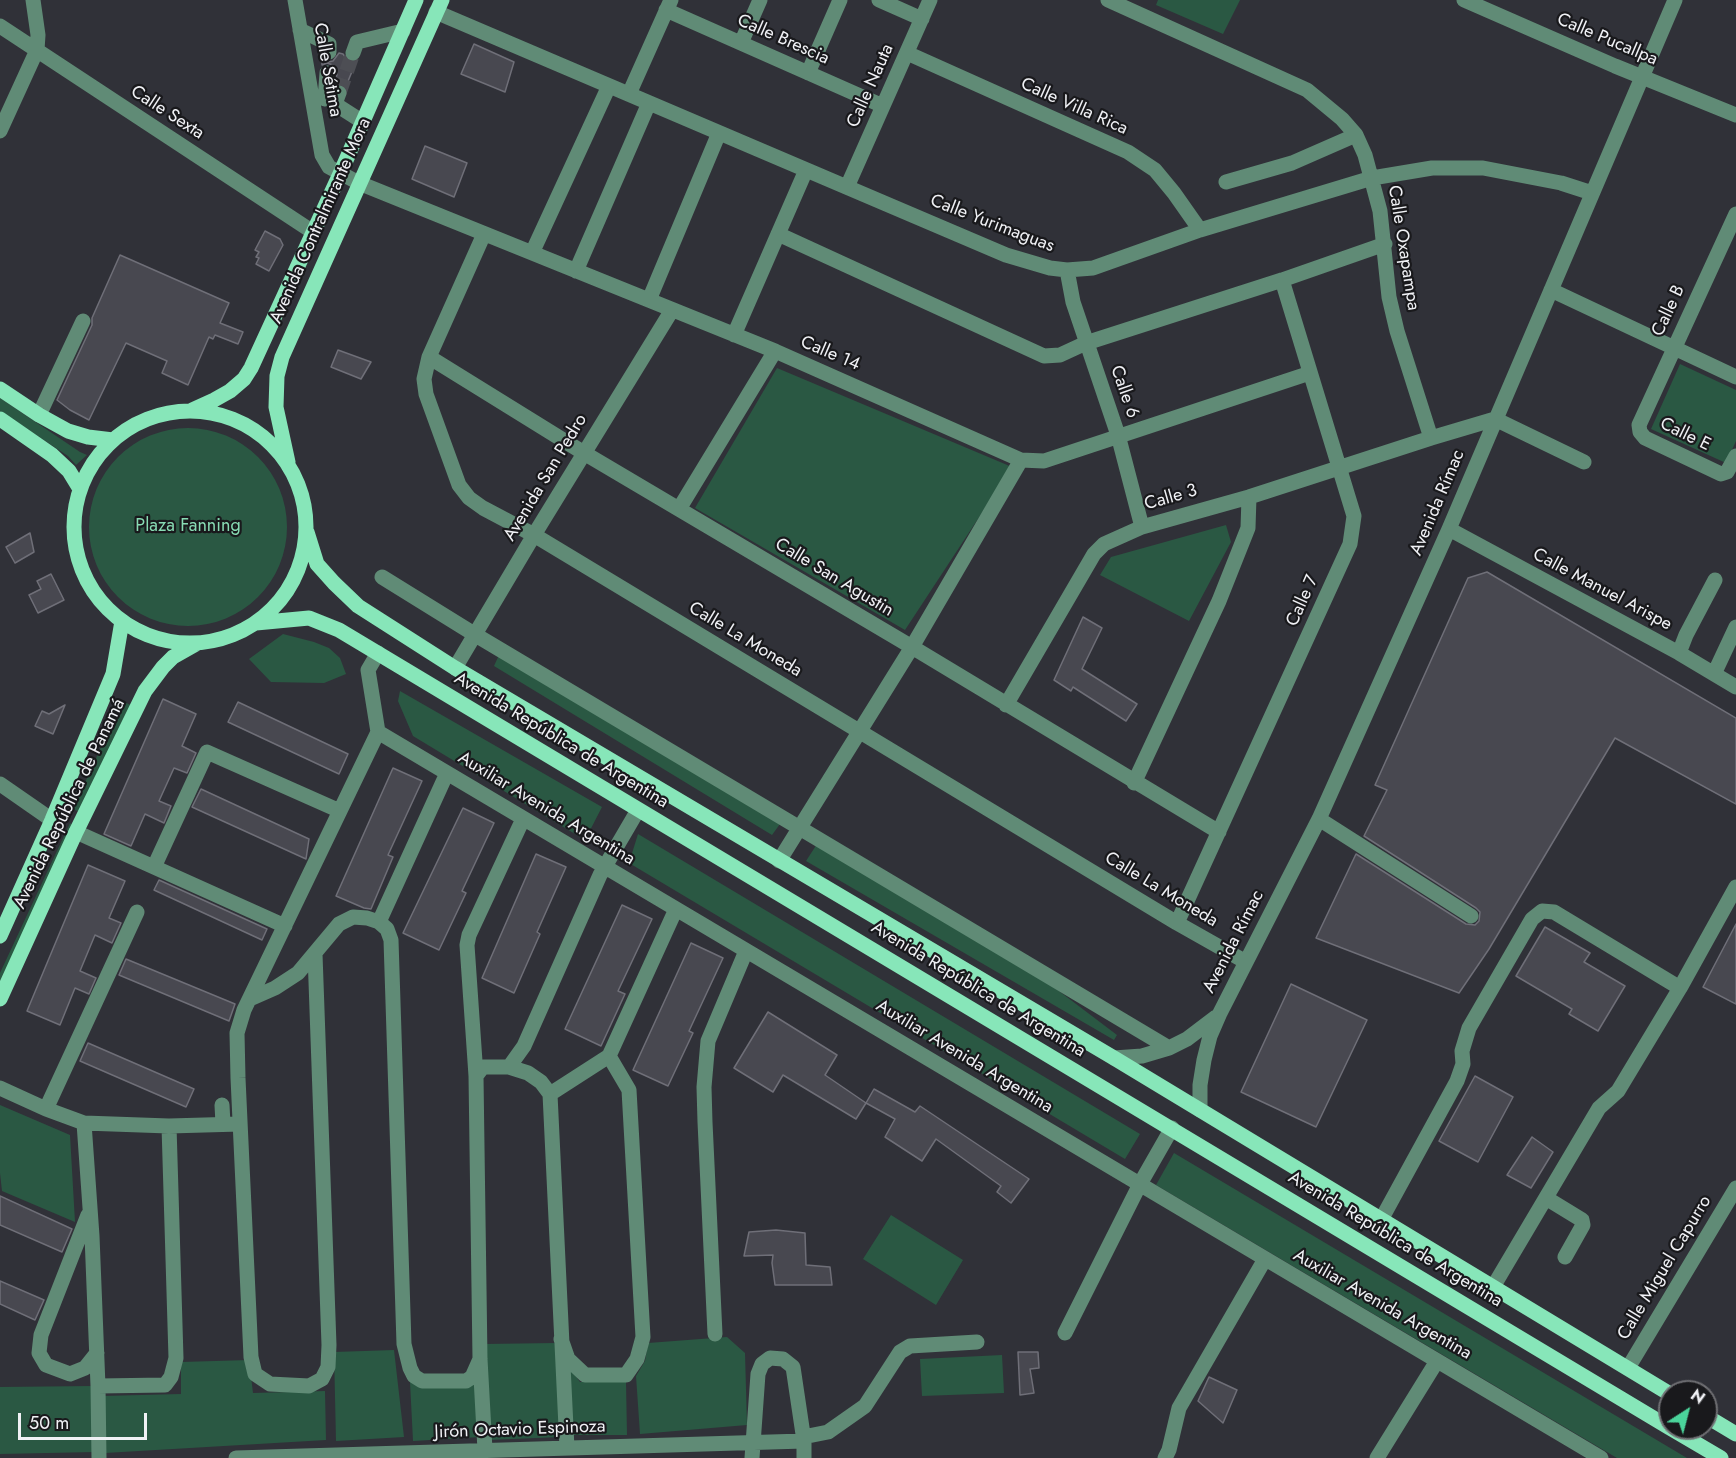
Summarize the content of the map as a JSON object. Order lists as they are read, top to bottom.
{
  "streets": {
    "main road": ["Avenida Contralmirante Mora", "Avenida República de Argentina", "Avenida República de Panamá"],
    "street": [
      "Calle Brescia",
      "Calle Pucallpa",
      "Calle Sétima",
      "Calle Nauta",
      "Calle Villa Rica",
      "Calle Sexta",
      "Calle Yurimaguas",
      "Calle Oxapampa",
      "Calle B",
      "Calle 14",
      "Calle 6",
      "Calle E",
      "Avenida San Pedro",
      "Calle 3",
      "Avenida Rímac",
      "Calle San Agustin",
      "Calle Manuel Arispe",
      "Calle 7",
      "Calle La Moneda",
      "Auxiliar Avenida Argentina",
      "Calle Miguel Capurro",
      "Jirón Octavio Espinoza"
    ]
  },
  "crossings": [
    ["Calle Brescia", "Calle Nauta"],
    ["Calle Pucallpa", "Avenida Rímac"],
    ["Calle Sétima", "Avenida Contralmirante Mora"],
    ["Calle Sétima", "Calle 14"],
    ["Calle Nauta", "Calle Villa Rica"],
    ["Calle Nauta", "Calle Yurimaguas"],
    ["Calle Villa Rica", "Calle Yurimaguas"],
    ["Calle Sexta", "Avenida Contralmirante Mora"],
    ["Avenida Contralmirante Mora", "Calle Yurimaguas"],
    ["Avenida Contralmirante Mora", "Calle 14"],
    ["Calle Yurimaguas", "Calle Oxapampa"],
    ["Calle Yurimaguas", "Calle 6"],
    ["Calle Yurimaguas", "Avenida Rímac"],
    ["Calle Oxapampa", "Calle 3"],
    ["Calle B", "Calle E"],
    ["Calle 14", "Calle 6"],
    ["Calle 14", "Avenida San Pedro"],
    ["Calle 14", "Calle 7"],
    ["Calle 14", "Calle La Moneda"],
    ["Calle 6", "Calle 3"],
    ["Avenida San Pedro", "Calle San Agustin"],
    ["Avenida San Pedro", "Calle La Moneda"],
    ["Avenida San Pedro", "Avenida República de Argentina"],
    ["Calle 3", "Calle San Agustin"],
    ["Calle 3", "Calle 7"],
    ["Avenida Rímac", "Calle Manuel Arispe"],
    ["Avenida Rímac", "Calle La Moneda"],
    ["Avenida Rímac", "Avenida República de Argentina"],
    ["Calle San Agustin", "Calle 7"],
    ["Calle San Agustin", "Calle La Moneda"],
    ["Calle 7", "Calle La Moneda"],
    ["Avenida República de Argentina", "Calle Miguel Capurro"]
  ],
  "parks": ["Plaza Fanning"],
  "scale_bar": "50 m",
  "north": "top right"
}
